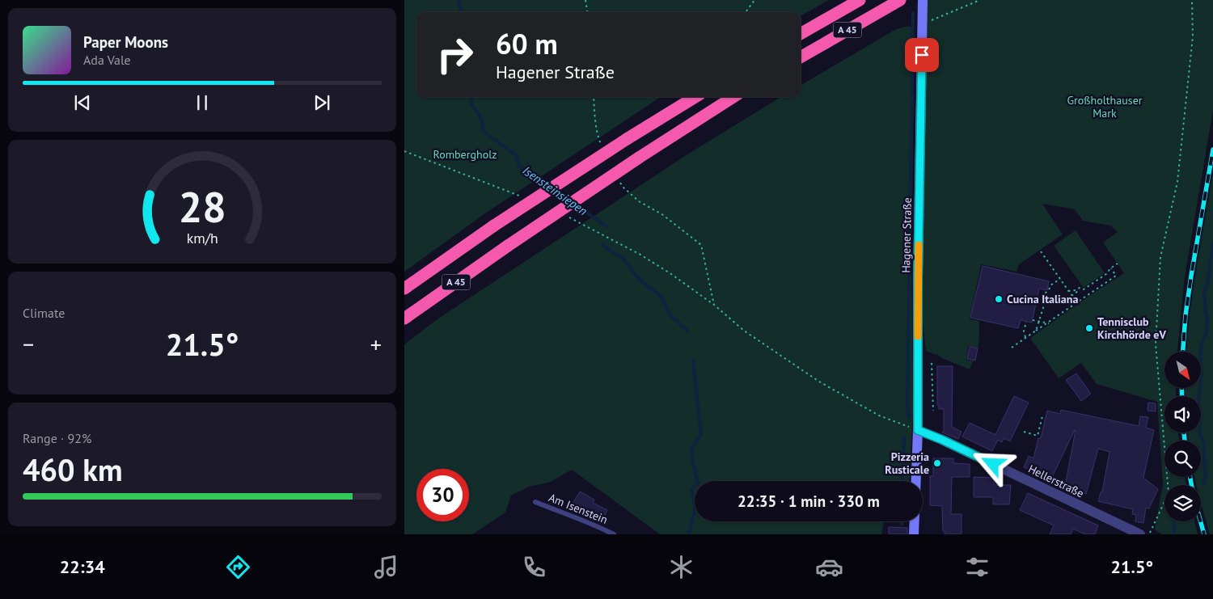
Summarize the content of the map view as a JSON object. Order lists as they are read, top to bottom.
{
  "streets": {
    "highway": ["A 45"],
    "main road": ["Hagener Straße"],
    "street": ["Hellerstraße"],
    "lane": ["Am Isenstein"]
  },
  "crossings": [
    ["Hagener Straße", "Hellerstraße"]
  ],
  "water": ["Isensteinsiepen"],
  "parks": ["Großholthauser Mark", "Rombergholz"],
  "places": ["Cucina Italiana", "Tennisclub Kirchhörde eV", "Pizzeria Rusticale"],
  "north": "bottom right",
  "page": {
    "turn": ["60 m", "Hagener Straße"],
    "song": ["Paper Moons", "Ada Vale"],
    "tile": [
      "Climate",
      ["Range · 92%", "460 km"]
    ],
    "heat": ["−", "21.5°", "+"],
    "limit": "30",
    "trip": "22:35 · 1 min · 330 m",
    "tabs": ["22:34", "21.5°"],
    "gauge": ["28", "km/h"]
  }
}
